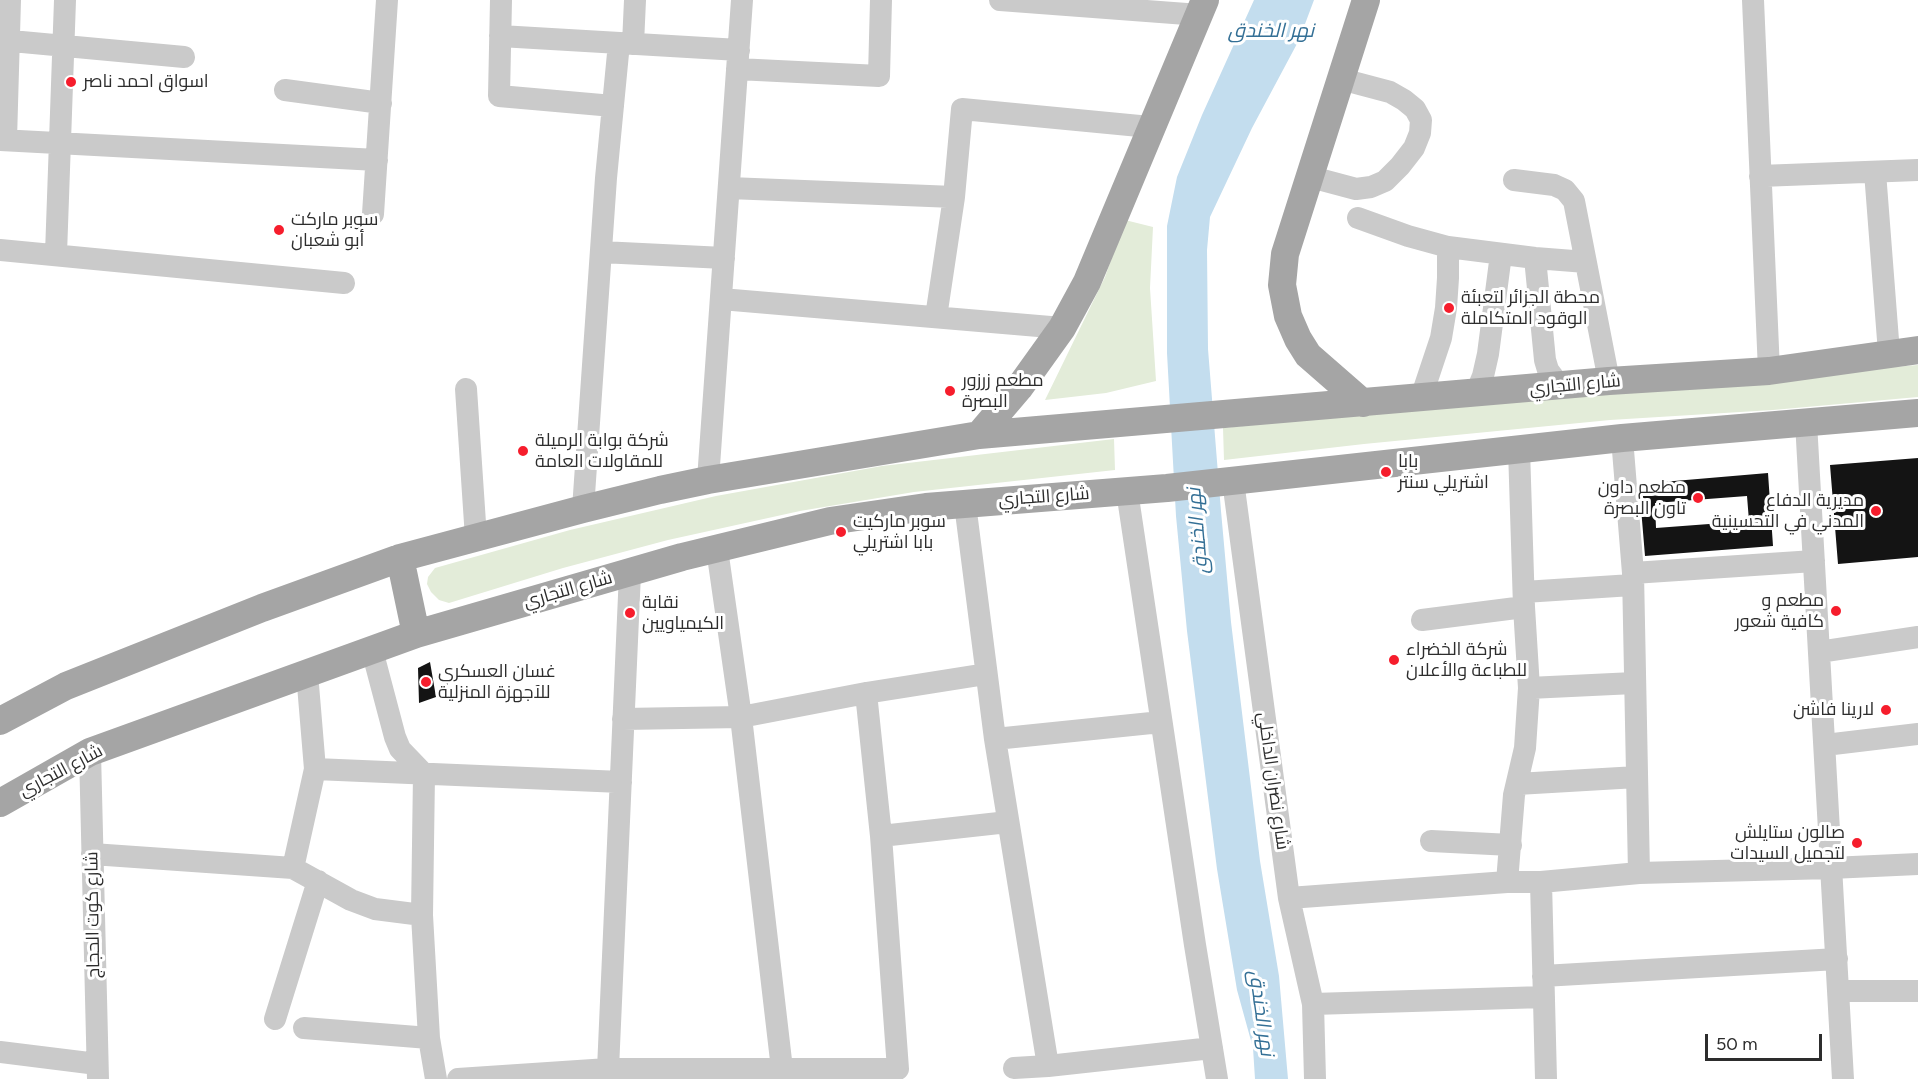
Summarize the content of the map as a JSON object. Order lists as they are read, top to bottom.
{
  "streets": {
    "main road": ["شارع التجاري"],
    "street": ["شارع نضران الداخلي", "شارع كوت الحجاج"]
  },
  "crossings": [
    ["شارع التجاري", "شارع نضران الداخلي"],
    ["شارع التجاري", "شارع كوت الحجاج"]
  ],
  "water": ["نهر الخندق"],
  "places": [
    "اسواق احمد ناصر",
    "سوبر ماركت أبو شعبان",
    "محطة الجزائر لتعبئة الوقود المتكاملة",
    "مطعم زرزور البصرة",
    "شركة بوابة الرميلة للمقاولات العامة",
    "بابا اشتريلي سنتر",
    "مطعم داون تاون البصرة",
    "مديرية الدفاع المدني في التحسينية",
    "سوبر ماركيت بابا اشتريلي",
    "مطعم و كافية شعور",
    "نقابة الكيمياويين",
    "شركة الخضراء للطباعة والأعلان",
    "غسان العسكري للآجهزة المنزلية",
    "لارينا فاشن",
    "صالون ستايلش لتجميل السيدات"
  ],
  "scale_bar": "50 m"
}
